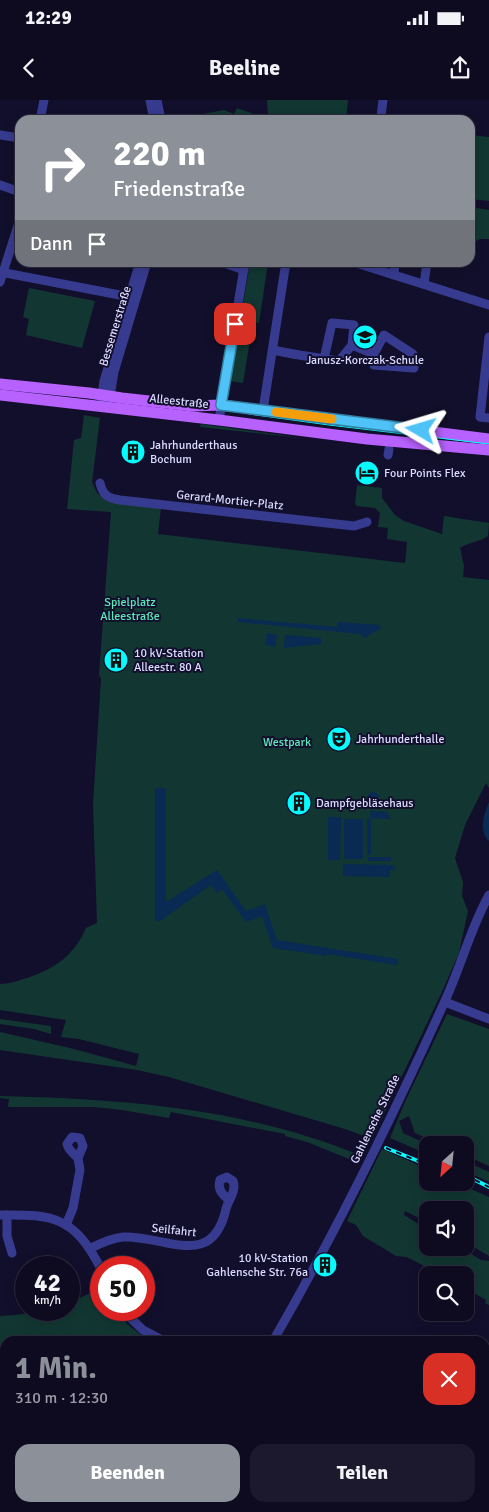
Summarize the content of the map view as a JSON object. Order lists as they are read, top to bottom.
{
  "streets": {
    "main road": ["Alleestraße"],
    "street": [
      "Bessemerstraße",
      "Gerard-Mortier-Platz",
      "Gahlensche Straße",
      "Seilfahrt"
    ]
  },
  "crossings": [
    ["Bessemerstraße", "Alleestraße"]
  ],
  "parks": ["Spielplatz Alleestraße", "Westpark"],
  "places": {
    "school or university": ["Janusz-Korczak-Schule"],
    "building": [
      "Jahrhunderthaus Bochum",
      "10 kV-Station Alleestr. 80 A",
      "Dampfgebläsehaus",
      "10 kV-Station Gahlensche Str. 76a"
    ],
    "hotel": ["Four Points Flex"],
    "theatre": ["Jahrhunderthalle"]
  },
  "north": "bottom left",
  "page": {
    "status": "12:29",
    "header": "Beeline",
    "turn": ["220 m", "Friedenstraße"],
    "then": "Dann",
    "speed": "42 km/h",
    "limit": "50",
    "heading": ["1 Min.", "310 m · 12:30"],
    "buttons": ["Beenden", "Teilen"]
  }
}
